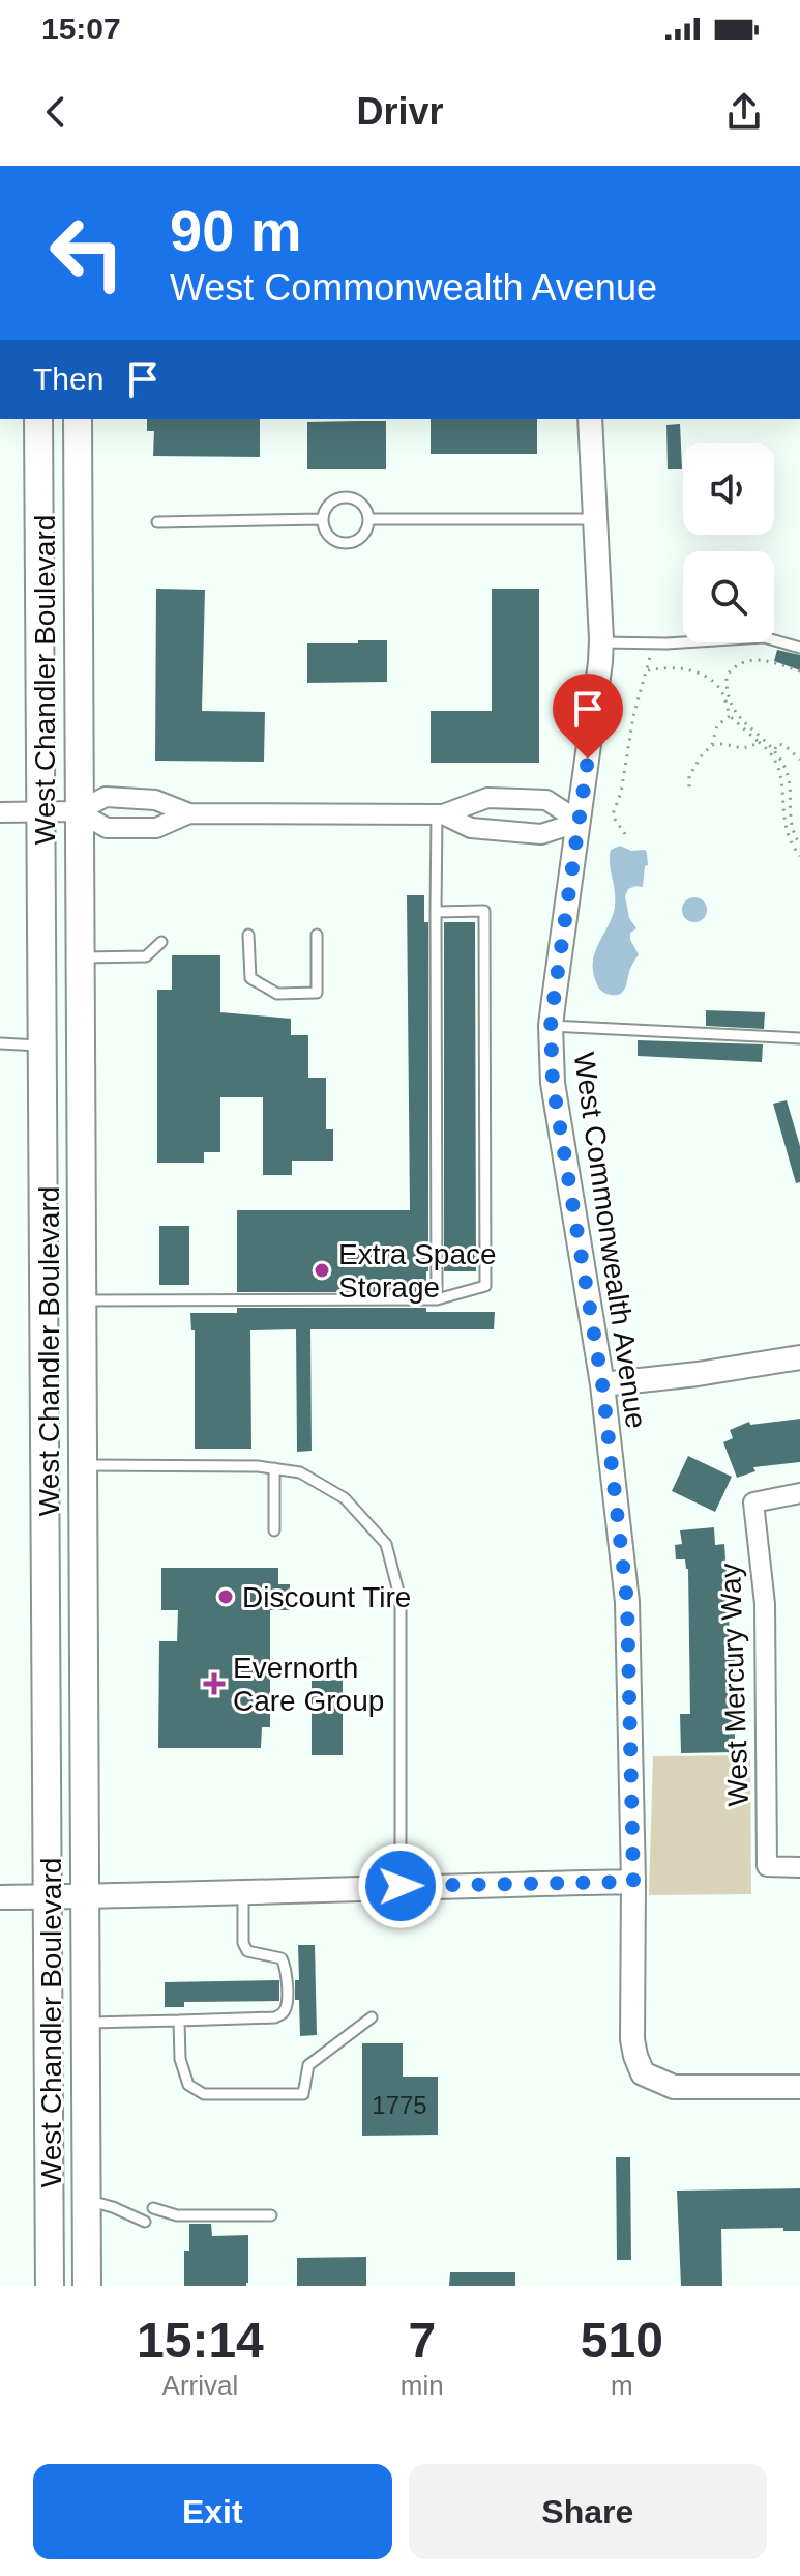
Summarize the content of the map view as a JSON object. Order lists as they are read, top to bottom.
{
  "streets": {
    "main road": ["West Chandler Boulevard"],
    "street": ["West Commonwealth Avenue", "West Mercury Way"]
  },
  "places": {
    "other": ["Extra Space Storage", "Discount Tire"],
    "health": ["Evernorth Care Group"]
  },
  "house_numbers": ["1775"],
  "page": {
    "status": "15:07",
    "header": "Drivr",
    "turn": ["90 m", "West Commonwealth Avenue"],
    "then": "Then",
    "eta": [
      "15:14",
      "Arrival",
      "7",
      "min",
      "510",
      "m"
    ],
    "buttons": ["Exit", "Share"]
  }
}
